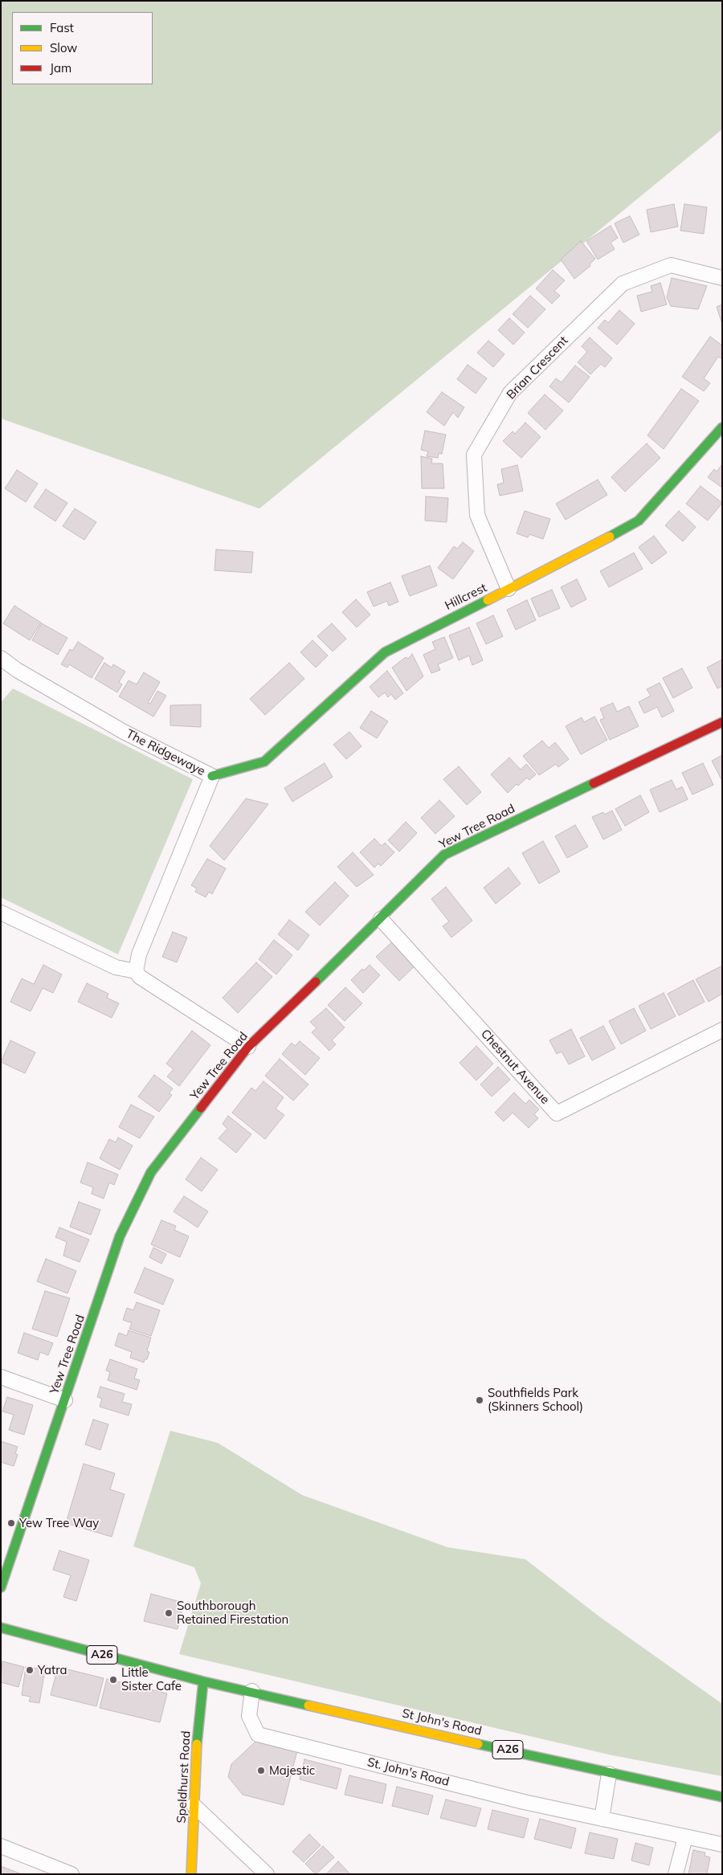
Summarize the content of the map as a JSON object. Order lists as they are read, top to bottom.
{
  "streets": {
    "main road": [
      "Hillcrest",
      "Yew Tree Road",
      "A26",
      "St John's Road",
      "Speldhurst Road"
    ],
    "street": [
      "Brian Crescent",
      "The Ridgewaye",
      "Chestnut Avenue",
      "St. John's Road"
    ]
  },
  "crossings": [
    ["Brian Crescent", "Hillcrest"],
    ["Hillcrest", "The Ridgewaye"],
    ["Yew Tree Road", "Chestnut Avenue"],
    ["A26", "St John's Road"],
    ["A26", "Speldhurst Road"],
    ["St John's Road", "St. John's Road"],
    ["St John's Road", "Speldhurst Road"]
  ],
  "places": [
    "Southfields Park (Skinners School)",
    "Yew Tree Way",
    "Southborough Retained Firestation",
    "Yatra",
    "Little Sister Cafe",
    "Majestic"
  ],
  "legend": ["Fast", "Slow", "Jam"]
}
